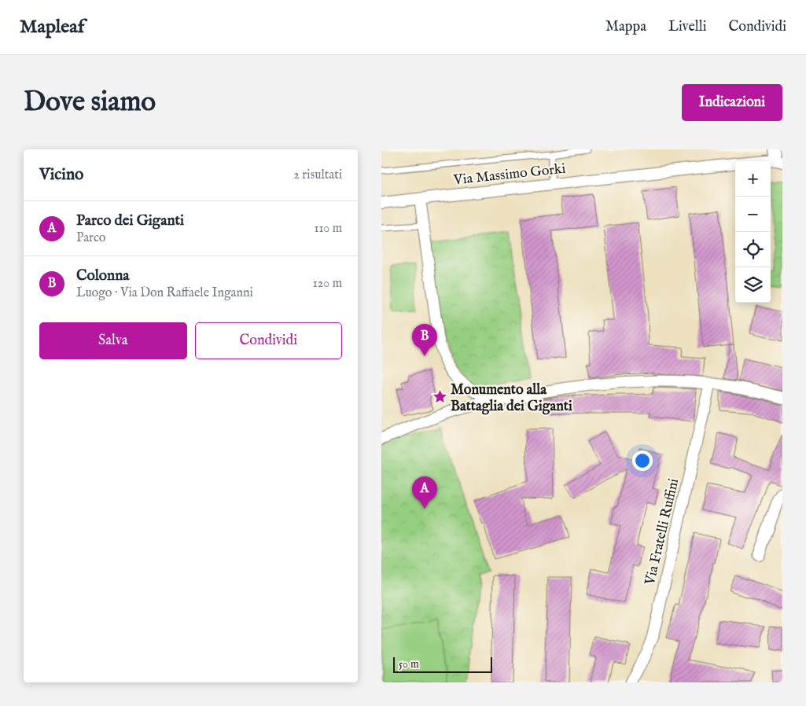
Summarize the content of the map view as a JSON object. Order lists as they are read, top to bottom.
{
  "streets": {
    "street": ["Via Massimo Gorki", "Via Fratelli Ruffini"]
  },
  "places": {
    "place": ["Monumento alla Battaglia dei Giganti"]
  },
  "scale_bar": "50 m",
  "page": {
    "header": "Mapleaf",
    "nav": ["Mappa", "Livelli", "Condividi"],
    "buttons": [
      "Indicazioni",
      ["Salva", "Condividi"]
    ],
    "title": "Dove siamo",
    "heading": ["Vicino", "2 risultati"],
    "map_buttons": ["+", "−"],
    "list": [
      {
        "mark": "A",
        "name": "Parco dei Giganti",
        "note": "Parco",
        "value": "110 m"
      },
      {
        "mark": "B",
        "name": "Colonna",
        "note": "Luogo · Via Don Raffaele Inganni",
        "value": "120 m"
      }
    ],
    "pins": ["B", "A"],
    "scale": "50 m"
  }
}
